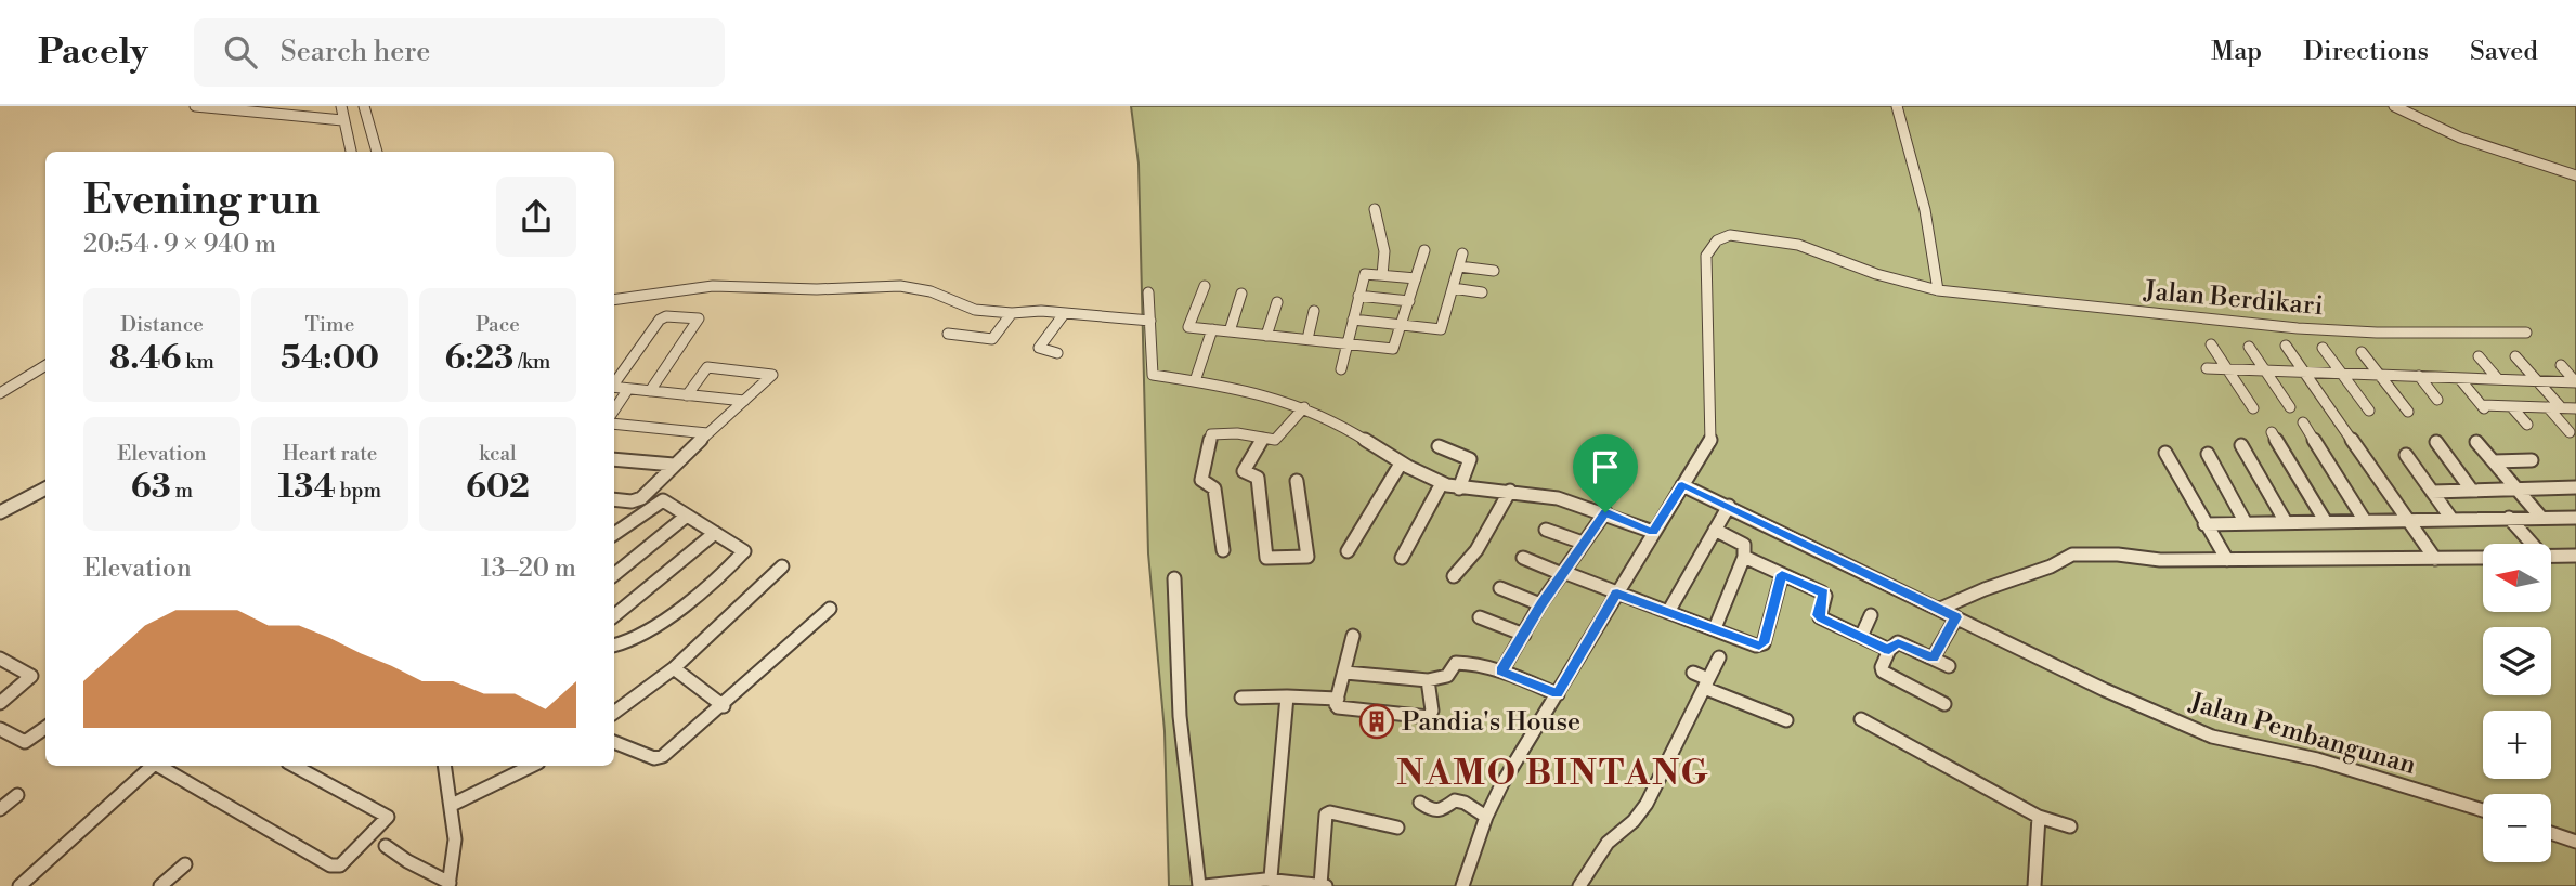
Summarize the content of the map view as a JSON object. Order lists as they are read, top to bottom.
{
  "streets": {
    "street": ["Jalan Berdikari", "Jalan Pembangunan"]
  },
  "crossings": [
    ["Jalan Berdikari", "Jalan Pembangunan"]
  ],
  "districts": ["NAMO BINTANG"],
  "places": {
    "building": ["Pandia's House"]
  },
  "north": "left",
  "page": {
    "header": "Pacely",
    "search": "Search here",
    "nav": ["Map", "Directions", "Saved"],
    "heading": ["Evening run", "20:54 · 9 × 940 m"],
    "stats": [
      ["Distance", "8.46 km"],
      ["Time", "54:00"],
      ["Pace", "6:23 /km"],
      ["Elevation", "63 m"],
      ["Heart rate", "134 bpm"],
      ["kcal", "602"]
    ],
    "chart": ["Elevation", "13–20 m"],
    "map_buttons": ["+", "−"]
  }
}
